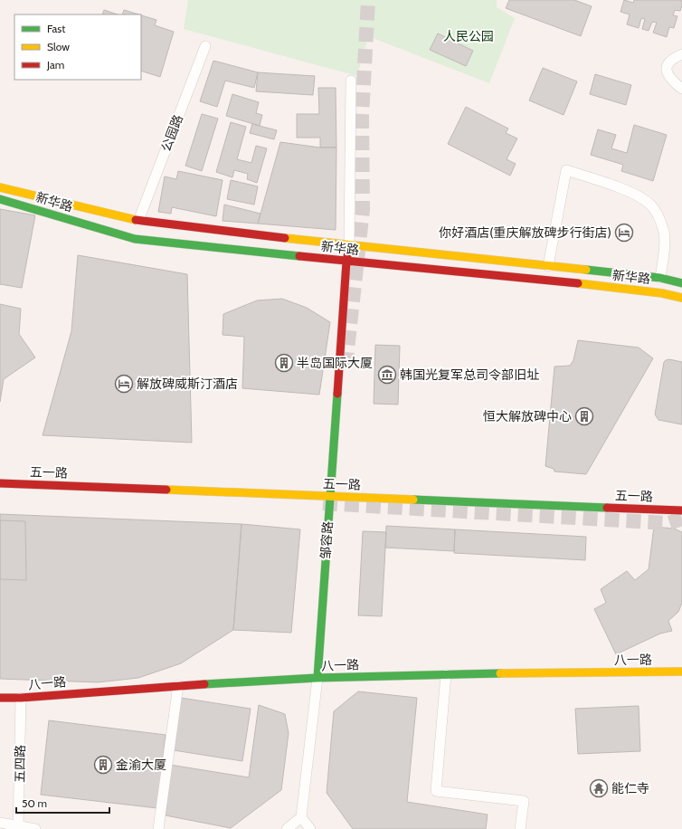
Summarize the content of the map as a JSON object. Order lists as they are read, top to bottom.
{
  "streets": {
    "street": [
      "公园路",
      "新华路",
      "五一路",
      "邹容路",
      "八一路",
      "五四路"
    ]
  },
  "crossings": [
    ["公园路", "新华路"],
    ["新华路", "邹容路"],
    ["五一路", "邹容路"],
    ["邹容路", "八一路"],
    ["八一路", "五四路"]
  ],
  "parks": ["人民公园"],
  "places": {
    "hotel": ["你好酒店(重庆解放碑步行街店)", "解放碑威斯汀酒店"],
    "building": ["半岛国际大厦", "恒大解放碑中心", "金渝大厦"],
    "museum": ["韩国光复军总司令部旧址"],
    "temple": ["能仁寺"]
  },
  "legend": ["Fast", "Slow", "Jam"],
  "scale_bar": "50 m"
}
